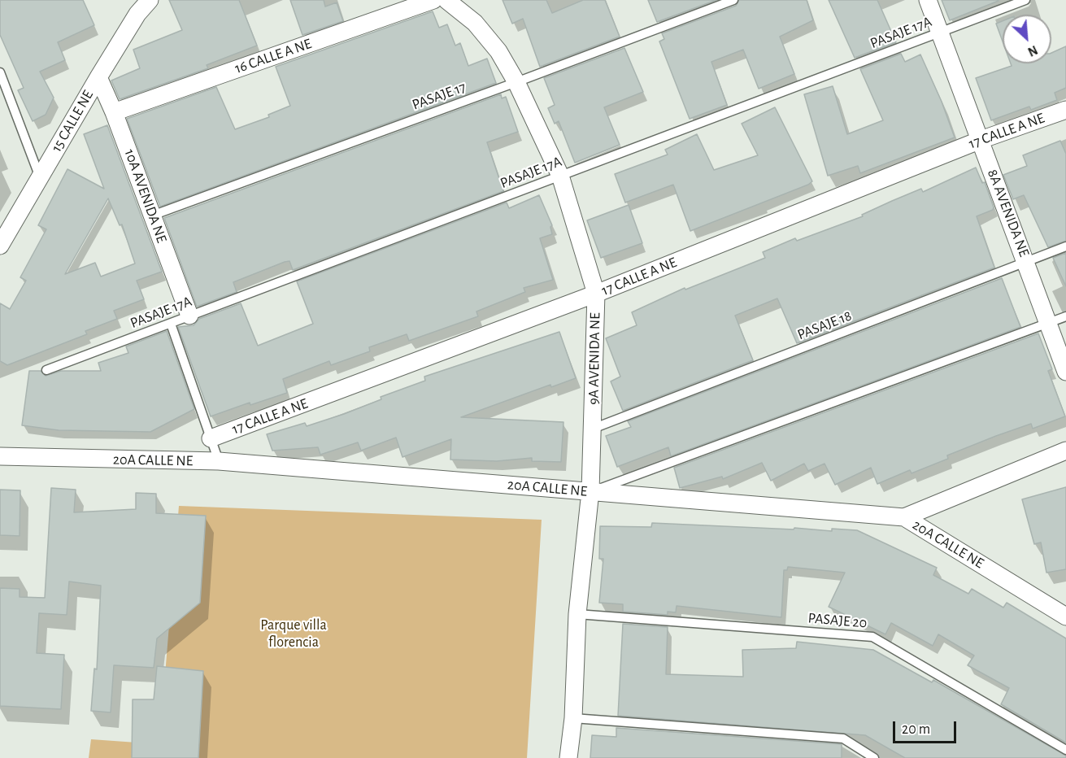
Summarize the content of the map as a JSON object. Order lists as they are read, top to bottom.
{
  "streets": {
    "street": [
      "16 CALLE A NE",
      "15 CALLE NE",
      "17 CALLE A NE",
      "10A AVENIDA NE",
      "8A AVENIDA NE",
      "9A AVENIDA NE",
      "20A CALLE NE"
    ],
    "lane": [
      "PASAJE 17A",
      "PASAJE 17",
      "PASAJE 18",
      "PASAJE 20"
    ]
  },
  "crossings": [
    ["PASAJE 17A", "10A AVENIDA NE"],
    ["PASAJE 17A", "8A AVENIDA NE"],
    ["PASAJE 17A", "9A AVENIDA NE"],
    ["16 CALLE A NE", "10A AVENIDA NE"],
    ["PASAJE 17", "10A AVENIDA NE"],
    ["PASAJE 17", "9A AVENIDA NE"],
    ["15 CALLE NE", "10A AVENIDA NE"],
    ["17 CALLE A NE", "8A AVENIDA NE"],
    ["17 CALLE A NE", "9A AVENIDA NE"],
    ["8A AVENIDA NE", "PASAJE 18"],
    ["PASAJE 18", "9A AVENIDA NE"],
    ["9A AVENIDA NE", "20A CALLE NE"],
    ["9A AVENIDA NE", "PASAJE 20"]
  ],
  "parks": ["Parque villa florencia"],
  "scale_bar": "20 m",
  "north": "bottom right"
}
